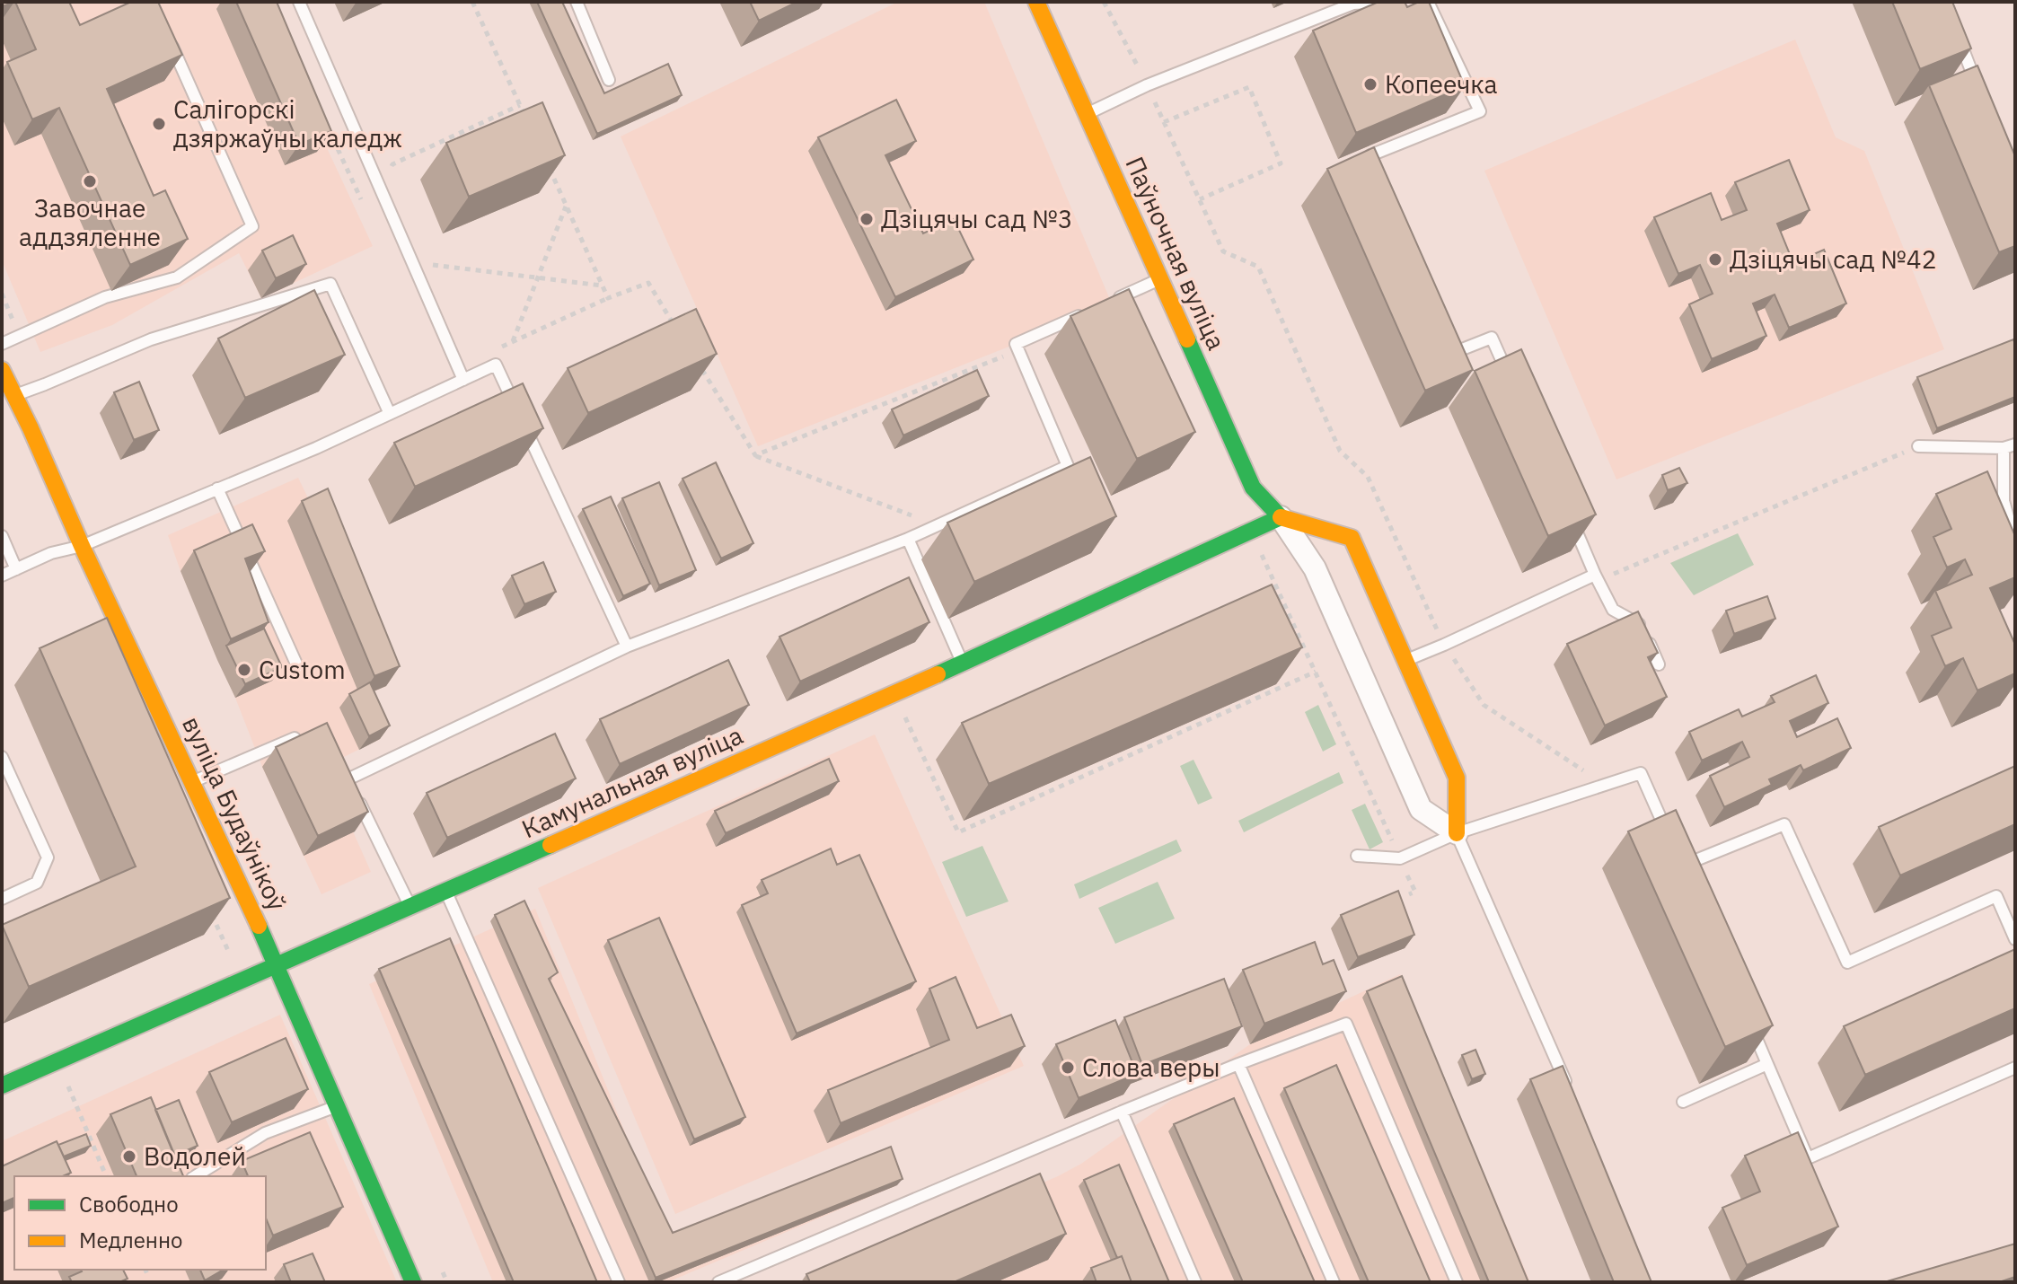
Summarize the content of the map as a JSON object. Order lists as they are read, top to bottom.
{
  "streets": {
    "street": ["Паўночная вуліца", "Камунальная вуліца", "вуліца Будаўнікоў"]
  },
  "crossings": [
    ["Паўночная вуліца", "Камунальная вуліца"],
    ["Камунальная вуліца", "вуліца Будаўнікоў"]
  ],
  "places": [
    "Копеечка",
    "Салігорскі дзяржаўны каледж",
    "Завочнае аддзяленне",
    "Дзіцячы сад №3",
    "Дзіцячы сад №42",
    "Custom",
    "Слова веры",
    "Водолей"
  ],
  "legend": ["Свободно", "Медленно"]
}
